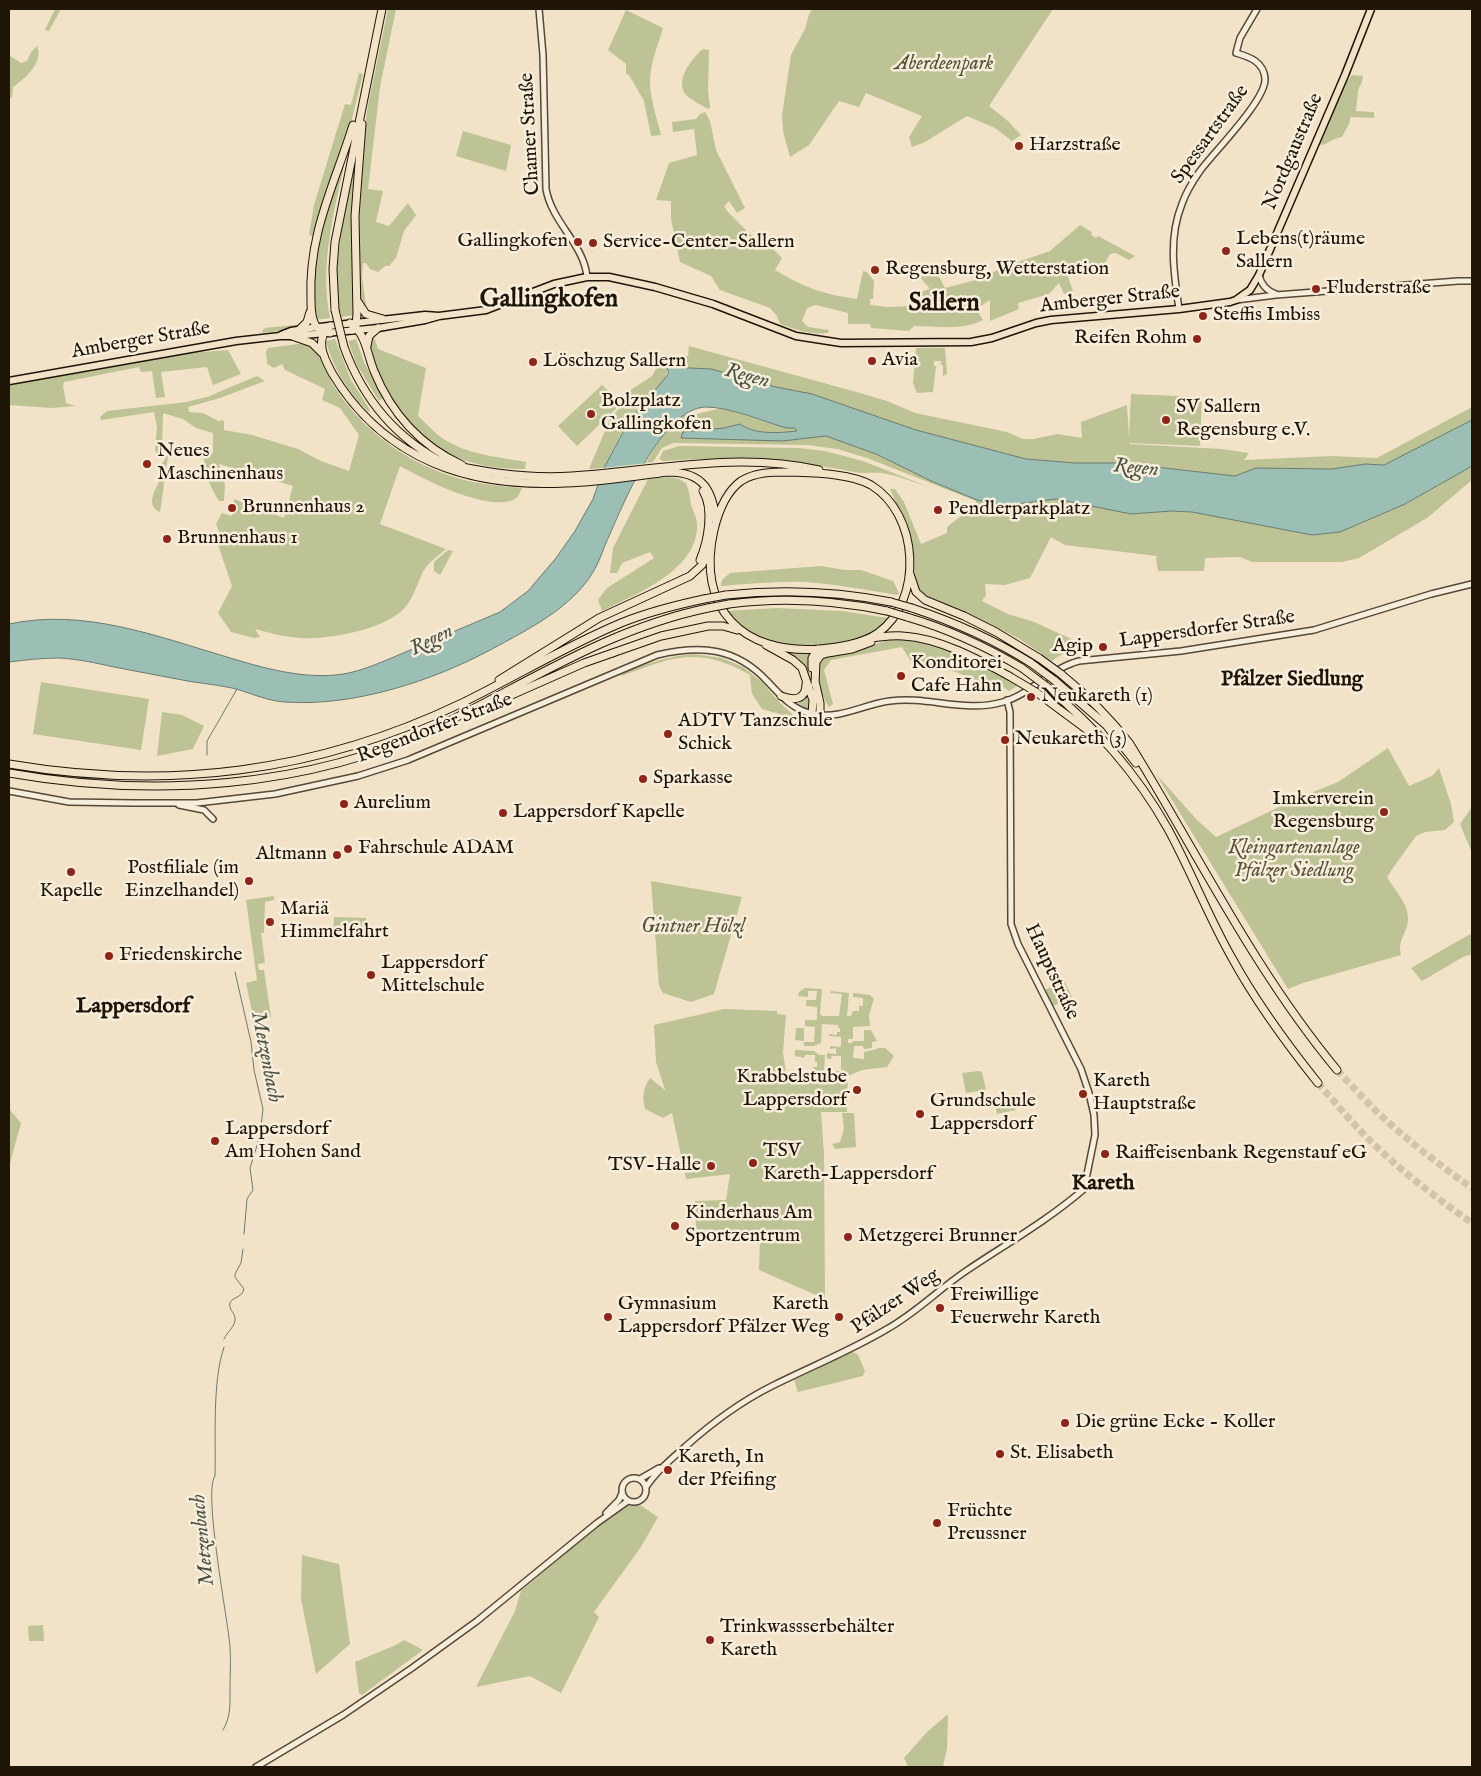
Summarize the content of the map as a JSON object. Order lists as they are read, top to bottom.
{
  "streets": {
    "main road": ["Nordgaustraße", "Amberger Straße"],
    "street": [
      "Chamer Straße",
      "Spessartstraße",
      "Lappersdorfer Straße",
      "Regendorfer Straße",
      "Hauptstraße",
      "Pfälzer Weg"
    ]
  },
  "crossings": [
    ["Chamer Straße", "Amberger Straße"],
    ["Spessartstraße", "Amberger Straße"],
    ["Nordgaustraße", "Amberger Straße"],
    ["Lappersdorfer Straße", "Regendorfer Straße"],
    ["Lappersdorfer Straße", "Hauptstraße"],
    ["Hauptstraße", "Pfälzer Weg"]
  ],
  "districts": [
    "Gallingkofen",
    "Sallern",
    "Pfälzer Siedlung",
    "Lappersdorf",
    "Kareth"
  ],
  "water": ["Regen", "Metzenbach"],
  "parks": ["Aberdeenpark", "Kleingartenanlage Pfälzer Siedlung", "Gintner Hölzl"],
  "places": [
    "Harzstraße",
    "Gallingkofen",
    "Service-Center-Sallern",
    "Lebens(t)räume Sallern",
    "Regensburg, Wetterstation",
    "Fluderstraße",
    "Steffis Imbiss",
    "Reifen Rohm",
    "Avia",
    "Löschzug Sallern",
    "Bolzplatz Gallingkofen",
    "SV Sallern Regensburg e.V.",
    "Neues Maschinenhaus",
    "Brunnenhaus 2",
    "Pendlerparkplatz",
    "Brunnenhaus 1",
    "Agip",
    "Konditorei Cafe Hahn",
    "Neukareth (1)",
    "ADTV Tanzschule Schick",
    "Neukareth (3)",
    "Sparkasse",
    "Aurelium",
    "Imkerverein Regensburg",
    "Lappersdorf Kapelle",
    "Fahrschule ADAM",
    "Altmann",
    "Kapelle",
    "Postfiliale (im Einzelhandel)",
    "Mariä Himmelfahrt",
    "Friedenskirche",
    "Lappersdorf Mittelschule",
    "Krabbelstube Lappersdorf",
    "Kareth Hauptstraße",
    "Grundschule Lappersdorf",
    "Lappersdorf Am Hohen Sand",
    "Raiffeisenbank Regenstauf eG",
    "TSV Kareth-Lappersdorf",
    "TSV-Halle",
    "Kinderhaus Am Sportzentrum",
    "Metzgerei Brunner",
    "Freiwillige Feuerwehr Kareth",
    "Gymnasium Lappersdorf",
    "Kareth Pfälzer Weg",
    "Die grüne Ecke - Koller",
    "St. Elisabeth",
    "Kareth, In der Pfeifing",
    "Früchte Preussner",
    "Trinkwassserbehälter Kareth"
  ]
}
